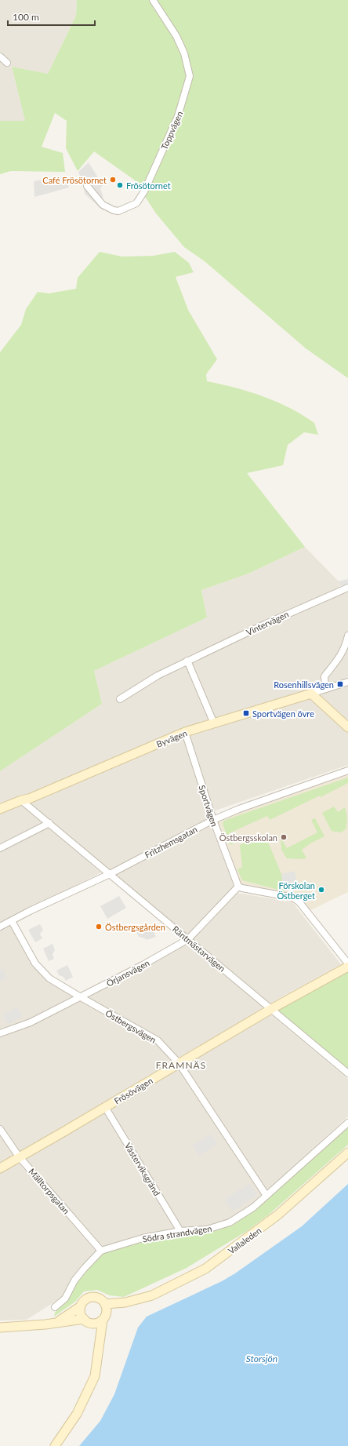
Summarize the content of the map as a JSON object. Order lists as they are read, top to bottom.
{
  "streets": {
    "street": [
      "Toppvägen",
      "Vintervägen",
      "Byvägen",
      "Sportvägen",
      "Fritzhemsgatan",
      "Räntmästarvägen",
      "Örjansvägen",
      "Östbergsvägen",
      "Frösövägen",
      "Västerviksgränd",
      "Mälltorpsgatan",
      "Södra strandvägen",
      "Vallaleden"
    ]
  },
  "crossings": [
    ["Byvägen", "Sportvägen"],
    ["Byvägen", "Räntmästarvägen"],
    ["Sportvägen", "Fritzhemsgatan"],
    ["Sportvägen", "Örjansvägen"],
    ["Fritzhemsgatan", "Räntmästarvägen"],
    ["Fritzhemsgatan", "Östbergsvägen"],
    ["Räntmästarvägen", "Örjansvägen"],
    ["Räntmästarvägen", "Frösövägen"],
    ["Örjansvägen", "Östbergsvägen"],
    ["Östbergsvägen", "Frösövägen"],
    ["Östbergsvägen", "Södra strandvägen"],
    ["Frösövägen", "Västerviksgränd"],
    ["Frösövägen", "Mälltorpsgatan"],
    ["Västerviksgränd", "Södra strandvägen"],
    ["Mälltorpsgatan", "Södra strandvägen"]
  ],
  "districts": ["FRAMNÄS"],
  "water": ["Storsjön"],
  "places": {
    "other": [
      "Café Frösötornet",
      "Frösötornet",
      "Östbergsskolan",
      "Förskolan Östberget",
      "Östbergsgården"
    ],
    "transit": ["Rosenhillsvägen", "Sportvägen övre"]
  },
  "scale_bar": "100 m"
}
